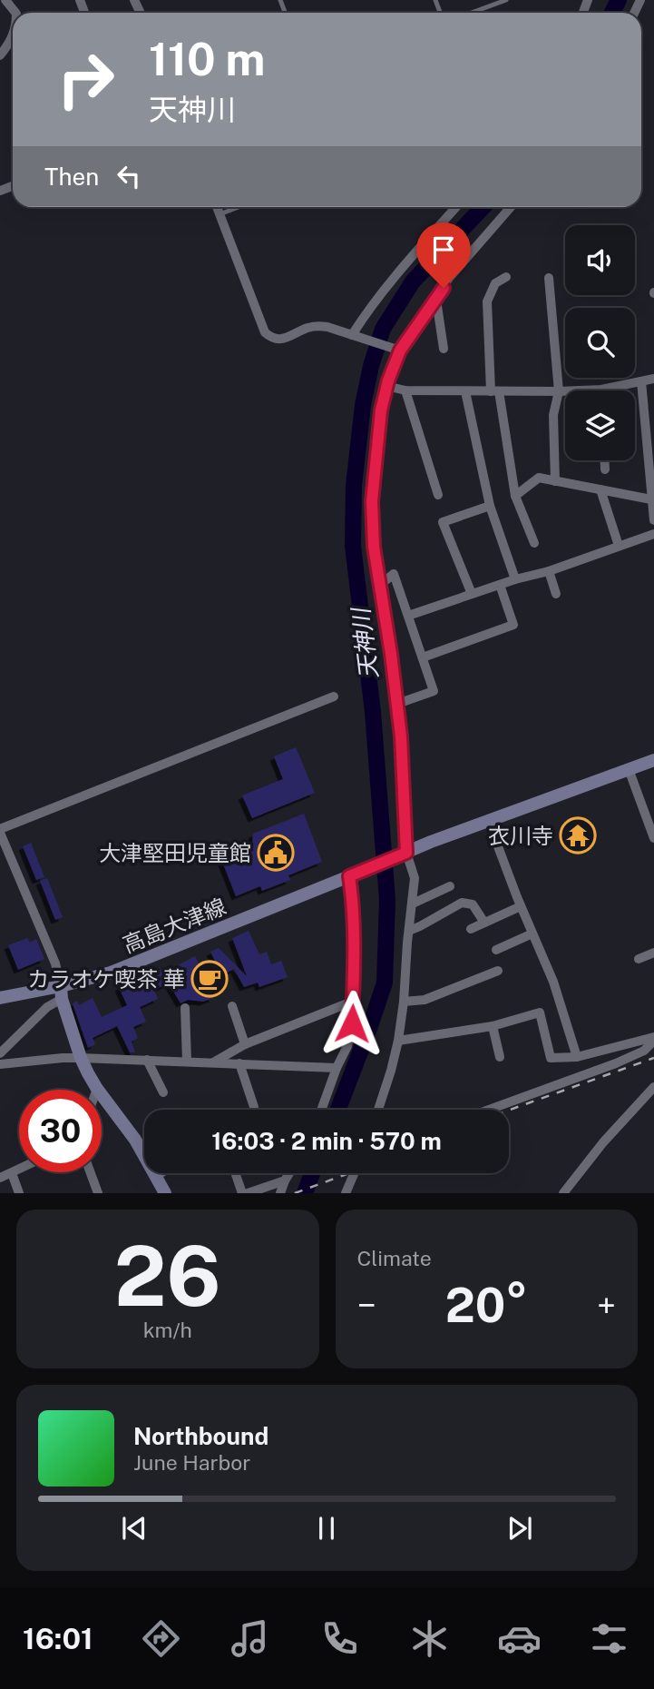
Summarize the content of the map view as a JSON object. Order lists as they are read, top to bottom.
{
  "streets": {
    "main road": ["高島大津線"]
  },
  "water": ["天神川"],
  "places": {
    "temple": ["衣川寺"],
    "public building": ["大津堅田児童館"],
    "cafe": ["カラオケ喫茶 華"]
  },
  "page": {
    "turn": ["110 m", "天神川"],
    "then": "Then",
    "limit": "30",
    "trip": "16:03 · 2 min · 570 m",
    "tile": [
      ["26", "km/h"],
      "Climate"
    ],
    "heat": ["−", "20°", "+"],
    "song": ["Northbound", "June Harbor"],
    "tabs": "16:01"
  }
}
